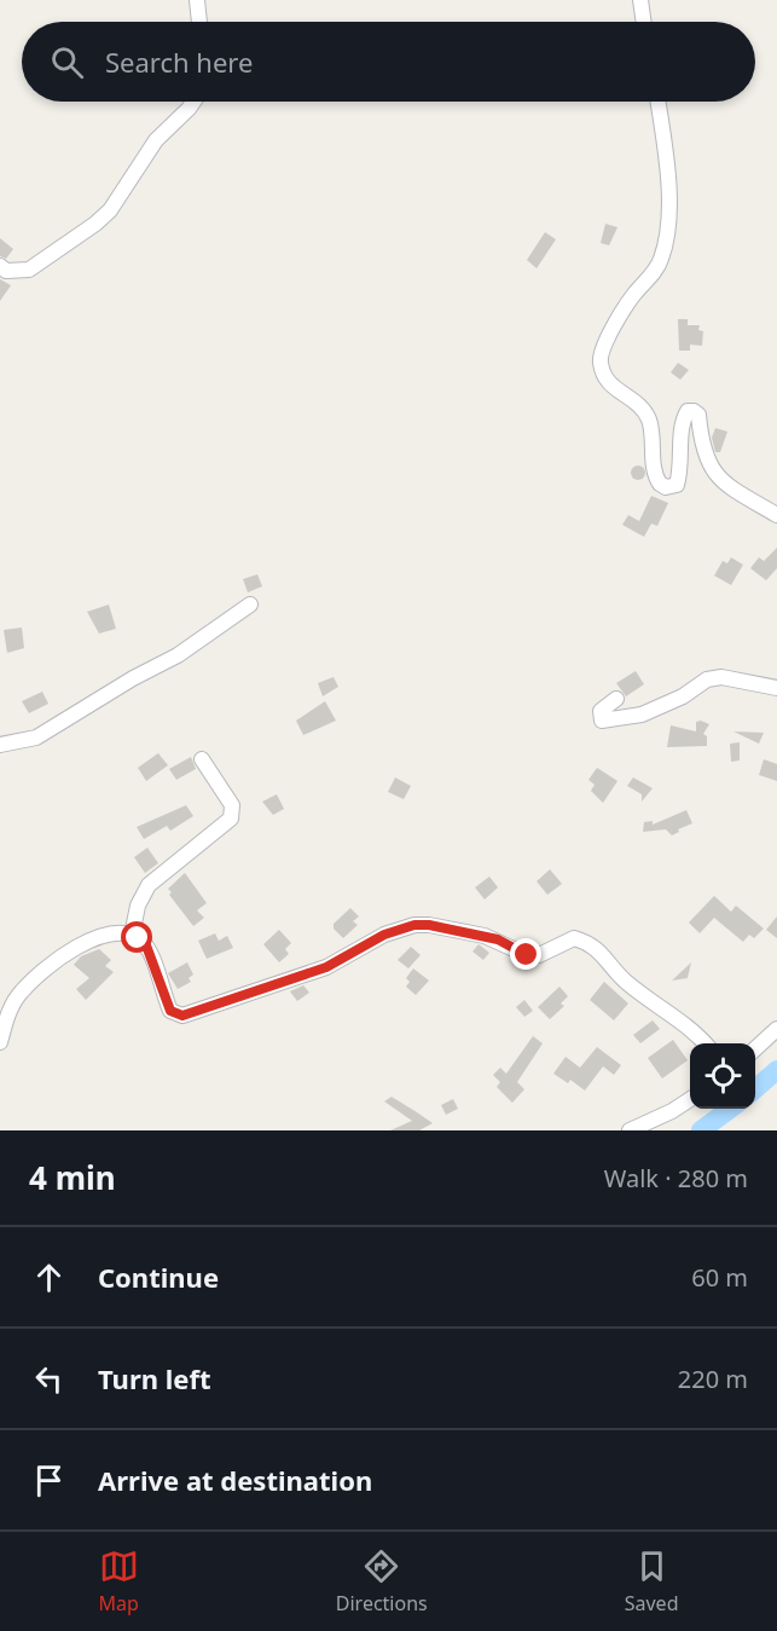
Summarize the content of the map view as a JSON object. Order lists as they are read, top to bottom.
{
  "page": {
    "search": "Search here",
    "heading": ["4 min", "Walk · 280 m"],
    "list": [
      ["Continue", "60 m"],
      ["Turn left", "220 m"],
      "Arrive at destination"
    ],
    "nav": ["Map", "Directions", "Saved"]
  }
}
